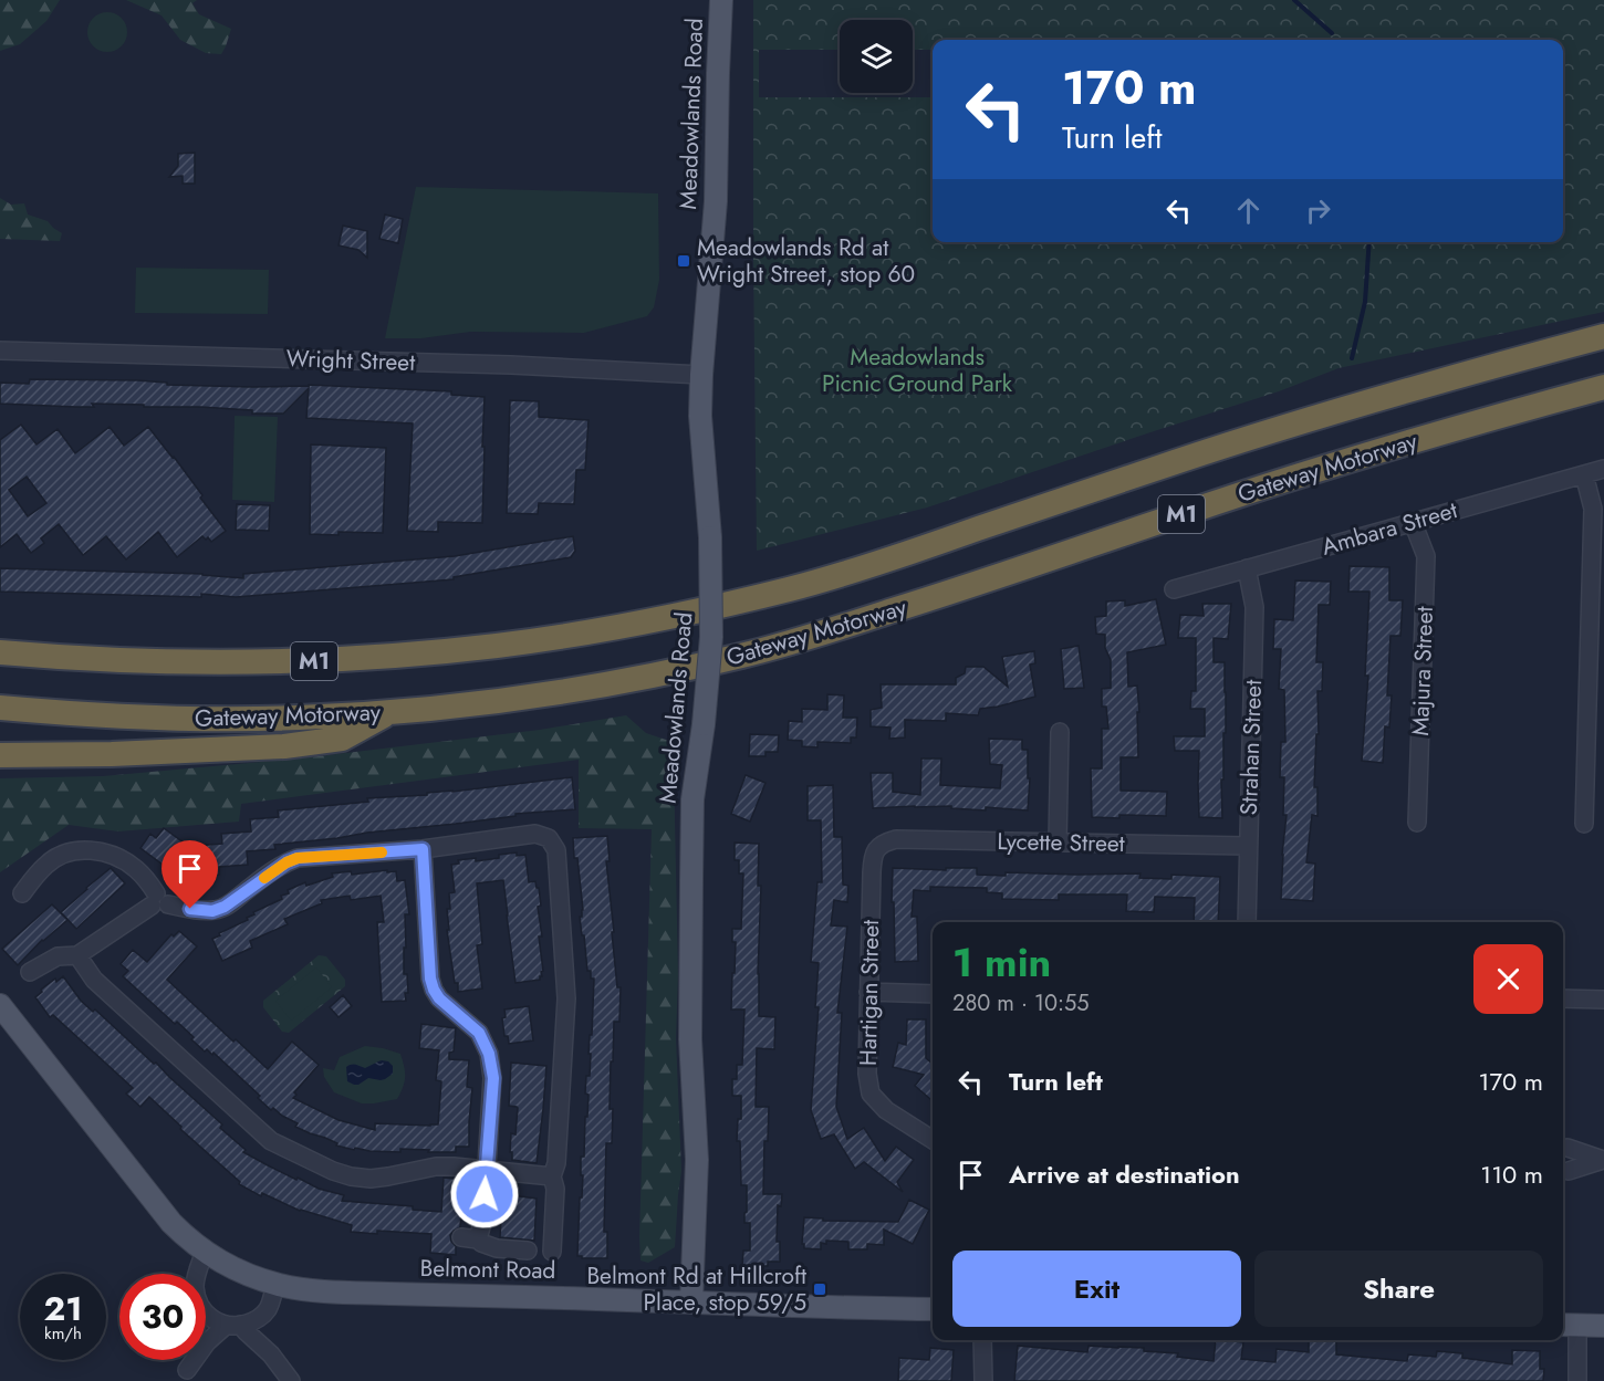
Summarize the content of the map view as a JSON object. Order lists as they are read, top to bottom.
{
  "streets": {
    "highway": ["Gateway Motorway", "M1"],
    "main road": ["Meadowlands Road", "Belmont Road"],
    "street": [
      "Wright Street",
      "Ambara Street",
      "Majura Street",
      "Strahan Street",
      "Lycette Street",
      "Hartigan Street"
    ]
  },
  "crossings": [
    ["Meadowlands Road", "Wright Street"],
    ["Meadowlands Road", "Belmont Road"],
    ["Ambara Street", "Majura Street"],
    ["Ambara Street", "Strahan Street"],
    ["Strahan Street", "Lycette Street"],
    ["Lycette Street", "Hartigan Street"]
  ],
  "parks": ["Meadowlands Picnic Ground Park"],
  "places": {
    "transit": ["Meadowlands Rd at Wright Street, stop 60", "Belmont Rd at Hillcroft Place, stop 59/5"]
  },
  "page": {
    "turn": ["170 m", "Turn left"],
    "heading": ["1 min", "280 m · 10:55"],
    "list": [
      {
        "name": "Turn left",
        "value": "170 m"
      },
      {
        "name": "Arrive at destination",
        "value": "110 m"
      }
    ],
    "buttons": ["Exit", "Share"],
    "speed": "21 km/h",
    "limit": "30"
  }
}
